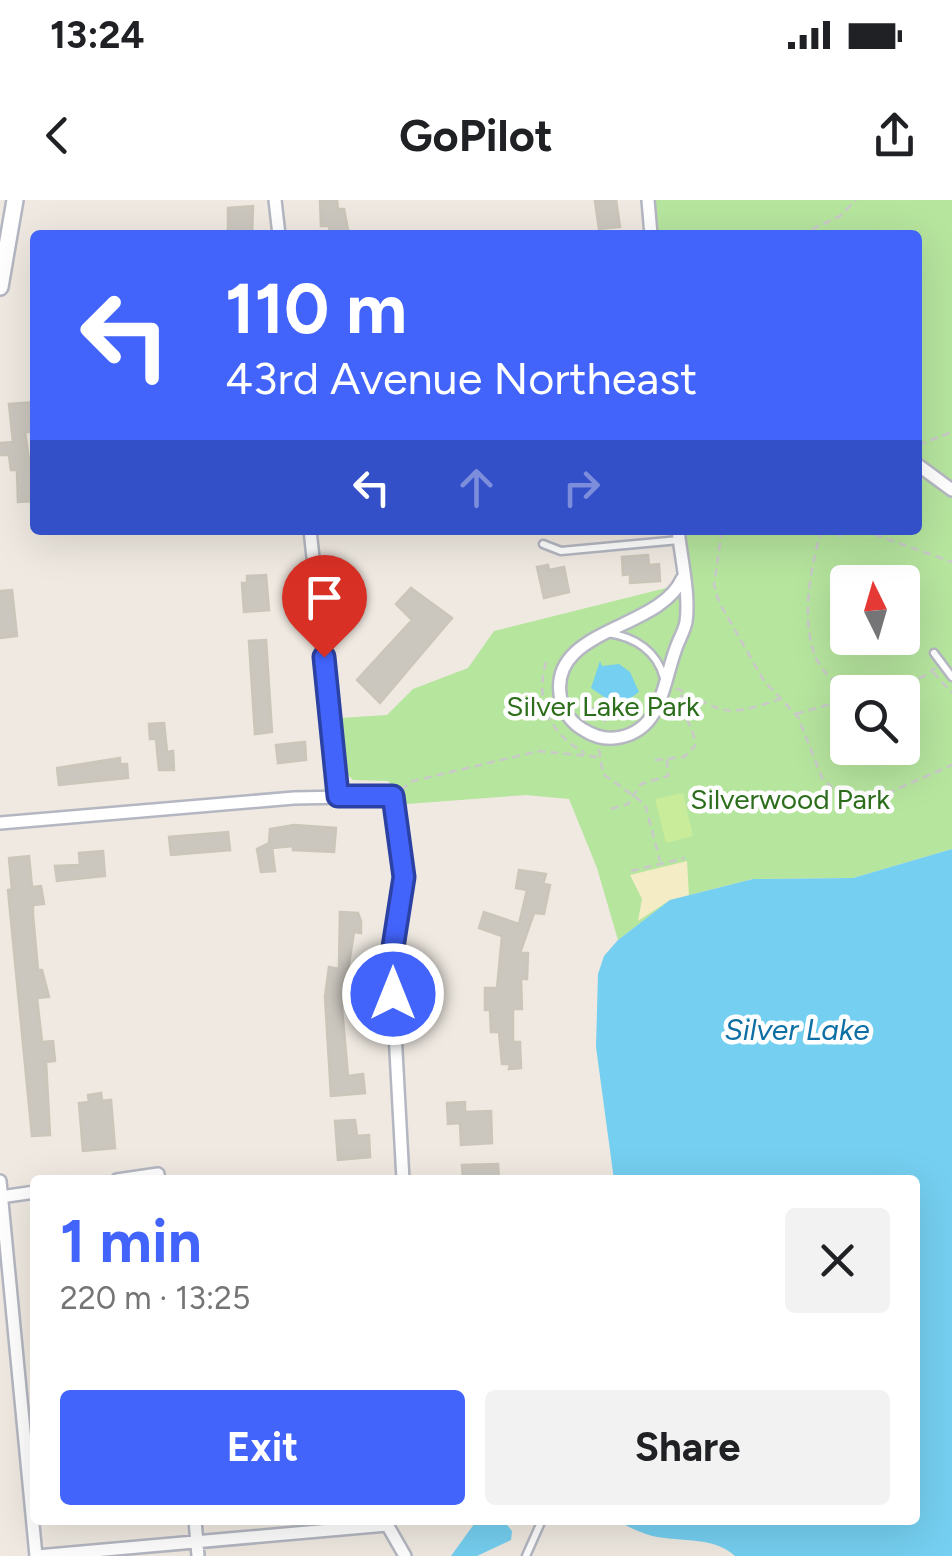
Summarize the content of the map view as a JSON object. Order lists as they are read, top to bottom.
{
  "water": ["Silver Lake"],
  "parks": ["Silver Lake Park", "Silverwood Park"],
  "north": "top",
  "page": {
    "status": "13:24",
    "header": "GoPilot",
    "turn": ["110 m", "43rd Avenue Northeast"],
    "heading": ["1 min", "220 m · 13:25"],
    "buttons": ["Exit", "Share"]
  }
}
